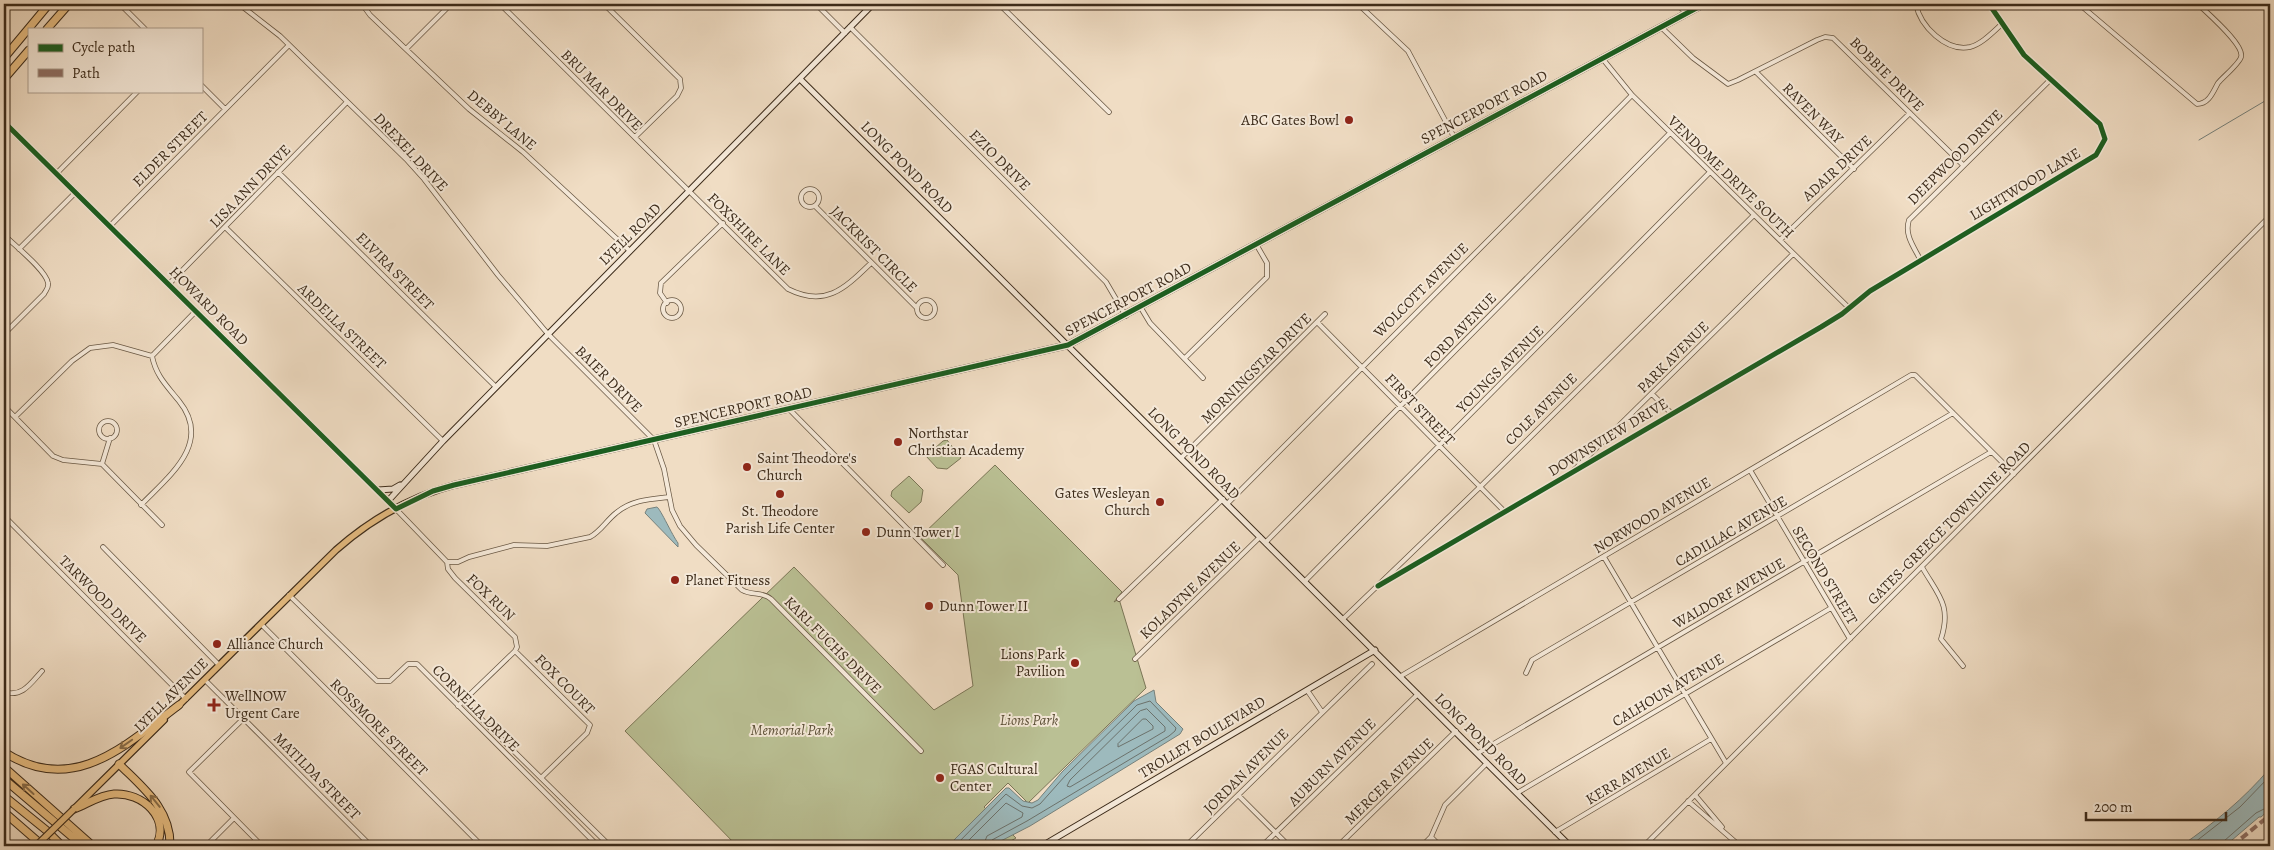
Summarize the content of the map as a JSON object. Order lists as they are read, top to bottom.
{
  "streets": {
    "main road": ["SPENCERPORT ROAD", "LYELL AVENUE"],
    "street": [
      "BOBBIE DRIVE",
      "BRU MAR DRIVE",
      "RAVEN WAY",
      "DEBBY LANE",
      "ELDER STREET",
      "DREXEL DRIVE",
      "DEEPWOOD DRIVE",
      "EZIO DRIVE",
      "LONG POND ROAD",
      "ADAIR DRIVE",
      "VENDOME DRIVE SOUTH",
      "LIGHTWOOD LANE",
      "LISA ANN DRIVE",
      "LYELL ROAD",
      "FOXSHIRE LANE",
      "JACKRIST CIRCLE",
      "ELVIRA STREET",
      "WOLCOTT AVENUE",
      "HOWARD ROAD",
      "ARDELLA STREET",
      "FORD AVENUE",
      "PARK AVENUE",
      "MORNINGSTAR DRIVE",
      "YOUNGS AVENUE",
      "BAIER DRIVE",
      "FIRST STREET",
      "COLE AVENUE",
      "DOWNSVIEW DRIVE",
      "NORWOOD AVENUE",
      "GATES-GREECE TOWNLINE ROAD",
      "CADILLAC AVENUE",
      "SECOND STREET",
      "KOLADYNE AVENUE",
      "WALDORF AVENUE",
      "FOX RUN",
      "TARWOOD DRIVE",
      "KARL FUCHS DRIVE",
      "FOX COURT",
      "CALHOUN AVENUE",
      "CORNELIA DRIVE",
      "ROSSMORE STREET",
      "TROLLEY BOULEVARD",
      "AUBURN AVENUE",
      "JORDAN AVENUE",
      "MATILDA STREET",
      "KERR AVENUE",
      "MERCER AVENUE"
    ]
  },
  "crossings": [
    ["BOBBIE DRIVE", "SPENCERPORT ROAD"],
    ["BOBBIE DRIVE", "RAVEN WAY"],
    ["BOBBIE DRIVE", "DEEPWOOD DRIVE"],
    ["BOBBIE DRIVE", "ADAIR DRIVE"],
    ["BRU MAR DRIVE", "LYELL ROAD"],
    ["BRU MAR DRIVE", "FOXSHIRE LANE"],
    ["SPENCERPORT ROAD", "EZIO DRIVE"],
    ["SPENCERPORT ROAD", "LONG POND ROAD"],
    ["SPENCERPORT ROAD", "VENDOME DRIVE SOUTH"],
    ["SPENCERPORT ROAD", "HOWARD ROAD"],
    ["SPENCERPORT ROAD", "BAIER DRIVE"],
    ["SPENCERPORT ROAD", "FOX RUN"],
    ["SPENCERPORT ROAD", "KARL FUCHS DRIVE"],
    ["SPENCERPORT ROAD", "LYELL AVENUE"],
    ["RAVEN WAY", "ADAIR DRIVE"],
    ["DEBBY LANE", "LYELL ROAD"],
    ["ELDER STREET", "DREXEL DRIVE"],
    ["ELDER STREET", "HOWARD ROAD"],
    ["DREXEL DRIVE", "LISA ANN DRIVE"],
    ["DREXEL DRIVE", "LYELL ROAD"],
    ["DREXEL DRIVE", "BAIER DRIVE"],
    ["DEEPWOOD DRIVE", "LIGHTWOOD LANE"],
    ["EZIO DRIVE", "LYELL ROAD"],
    ["LONG POND ROAD", "LYELL ROAD"],
    ["LONG POND ROAD", "WOLCOTT AVENUE"],
    ["LONG POND ROAD", "FORD AVENUE"],
    ["LONG POND ROAD", "MORNINGSTAR DRIVE"],
    ["LONG POND ROAD", "YOUNGS AVENUE"],
    ["LONG POND ROAD", "COLE AVENUE"],
    ["LONG POND ROAD", "NORWOOD AVENUE"],
    ["LONG POND ROAD", "KOLADYNE AVENUE"],
    ["LONG POND ROAD", "WALDORF AVENUE"],
    ["LONG POND ROAD", "CALHOUN AVENUE"],
    ["LONG POND ROAD", "TROLLEY BOULEVARD"],
    ["LONG POND ROAD", "AUBURN AVENUE"],
    ["LONG POND ROAD", "KERR AVENUE"],
    ["LONG POND ROAD", "MERCER AVENUE"],
    ["ADAIR DRIVE", "VENDOME DRIVE SOUTH"],
    ["VENDOME DRIVE SOUTH", "LIGHTWOOD LANE"],
    ["VENDOME DRIVE SOUTH", "WOLCOTT AVENUE"],
    ["VENDOME DRIVE SOUTH", "FORD AVENUE"],
    ["VENDOME DRIVE SOUTH", "PARK AVENUE"],
    ["VENDOME DRIVE SOUTH", "YOUNGS AVENUE"],
    ["VENDOME DRIVE SOUTH", "COLE AVENUE"],
    ["VENDOME DRIVE SOUTH", "DOWNSVIEW DRIVE"],
    ["LIGHTWOOD LANE", "DOWNSVIEW DRIVE"],
    ["LISA ANN DRIVE", "ELVIRA STREET"],
    ["LISA ANN DRIVE", "HOWARD ROAD"],
    ["LISA ANN DRIVE", "ARDELLA STREET"],
    ["LYELL ROAD", "FOXSHIRE LANE"],
    ["LYELL ROAD", "ELVIRA STREET"],
    ["LYELL ROAD", "HOWARD ROAD"],
    ["LYELL ROAD", "ARDELLA STREET"],
    ["LYELL ROAD", "BAIER DRIVE"],
    ["FOXSHIRE LANE", "JACKRIST CIRCLE"],
    ["WOLCOTT AVENUE", "FIRST STREET"],
    ["HOWARD ROAD", "FOX RUN"],
    ["HOWARD ROAD", "LYELL AVENUE"],
    ["FORD AVENUE", "FIRST STREET"],
    ["PARK AVENUE", "DOWNSVIEW DRIVE"],
    ["MORNINGSTAR DRIVE", "FIRST STREET"],
    ["YOUNGS AVENUE", "FIRST STREET"],
    ["BAIER DRIVE", "KARL FUCHS DRIVE"],
    ["FIRST STREET", "COLE AVENUE"],
    ["FIRST STREET", "DOWNSVIEW DRIVE"],
    ["COLE AVENUE", "DOWNSVIEW DRIVE"],
    ["NORWOOD AVENUE", "CADILLAC AVENUE"],
    ["NORWOOD AVENUE", "SECOND STREET"],
    ["GATES-GREECE TOWNLINE ROAD", "SECOND STREET"],
    ["CADILLAC AVENUE", "SECOND STREET"],
    ["SECOND STREET", "WALDORF AVENUE"],
    ["SECOND STREET", "CALHOUN AVENUE"],
    ["FOX RUN", "FOX COURT"],
    ["FOX RUN", "LYELL AVENUE"],
    ["TARWOOD DRIVE", "LYELL AVENUE"],
    ["LYELL AVENUE", "CORNELIA DRIVE"],
    ["LYELL AVENUE", "ROSSMORE STREET"],
    ["LYELL AVENUE", "MATILDA STREET"]
  ],
  "parks": ["Lions Park", "Memorial Park"],
  "places": {
    "other": [
      "ABC Gates Bowl",
      "Northstar Christian Academy",
      "Saint Theodore's Church",
      "St. Theodore Parish Life Center",
      "Gates Wesleyan Church",
      "Dunn Tower I",
      "Planet Fitness",
      "Dunn Tower II",
      "Alliance Church",
      "Lions Park Pavilion",
      "FGAS Cultural Center"
    ],
    "health": ["WellNOW Urgent Care"]
  },
  "legend": ["Cycle path", "Path"],
  "scale_bar": "200 m"
}
